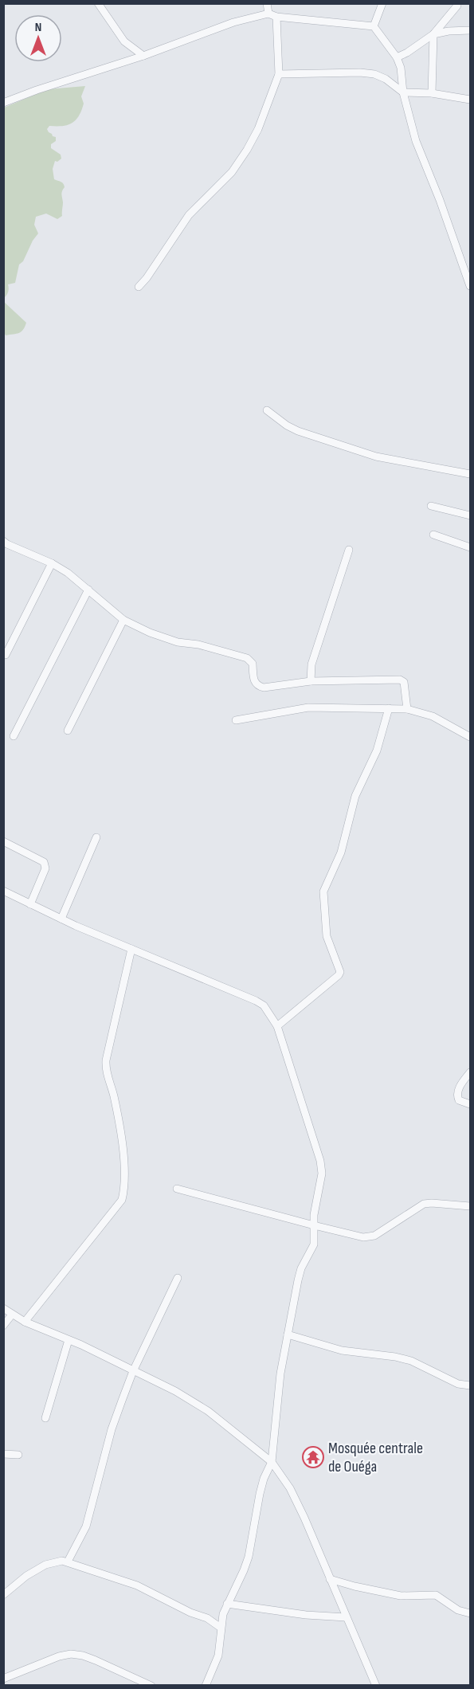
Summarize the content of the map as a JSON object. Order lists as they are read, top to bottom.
{
  "places": {
    "temple": ["Mosquée centrale de Ouéga"]
  },
  "north": "top"
}
